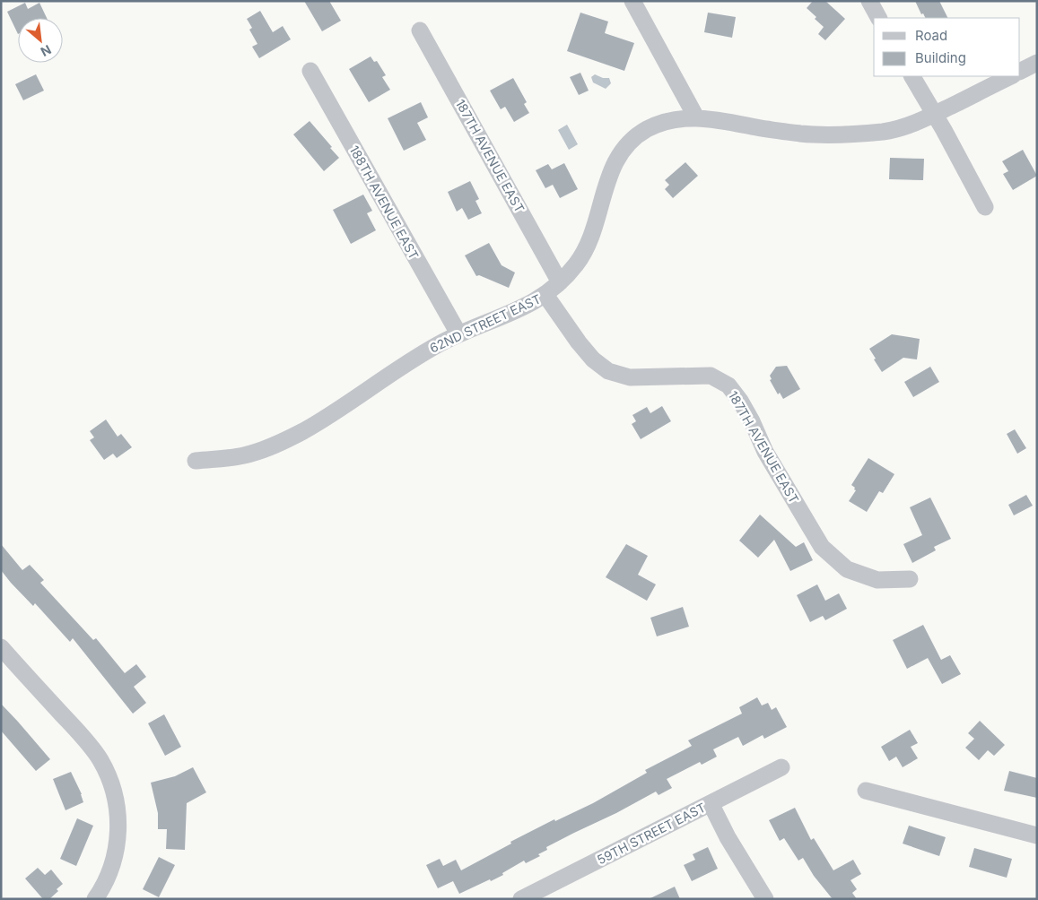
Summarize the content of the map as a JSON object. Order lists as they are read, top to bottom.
{
  "streets": {
    "street": [
      "187TH AVENUE EAST",
      "188TH AVENUE EAST",
      "62ND STREET EAST",
      "59TH STREET EAST"
    ]
  },
  "crossings": [
    ["187TH AVENUE EAST", "62ND STREET EAST"],
    ["188TH AVENUE EAST", "62ND STREET EAST"]
  ],
  "legend": ["Road", "Building"],
  "north": "bottom right"
}
